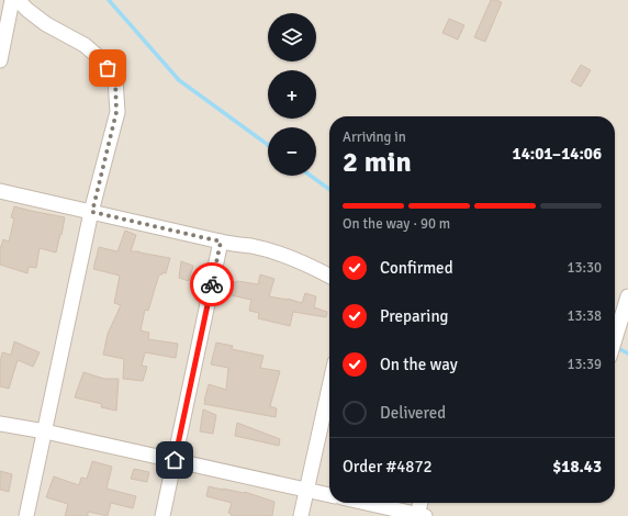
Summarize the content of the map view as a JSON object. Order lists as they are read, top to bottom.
{
  "page": {
    "map_buttons": ["+", "−"],
    "heading": ["2 min", "Arriving in", "14:01–14:06"],
    "panel": ["Order #4872", "$18.43"],
    "bar": "On the way · 90 m",
    "list": [
      ["Confirmed", "13:30"],
      ["Preparing", "13:38"],
      ["On the way", "13:39"],
      "Delivered"
    ]
  }
}
